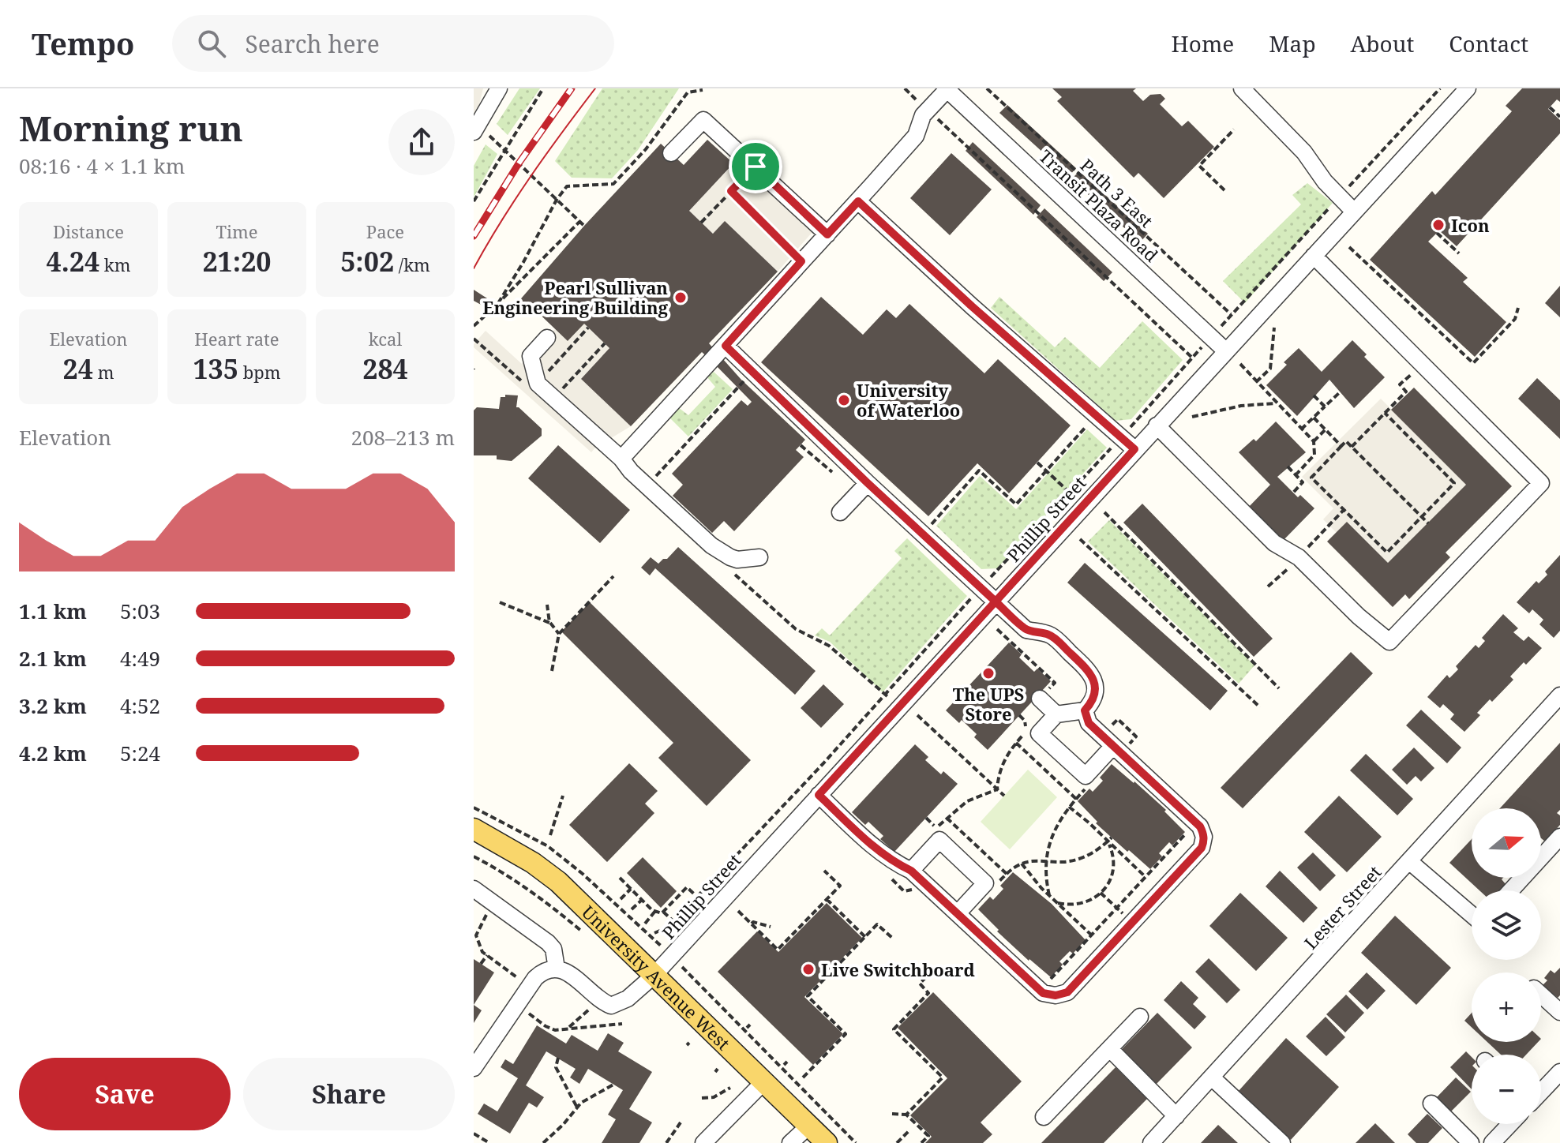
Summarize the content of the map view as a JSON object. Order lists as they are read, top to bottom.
{
  "streets": {
    "main road": ["University Avenue West"],
    "street": ["Transit Plaza Road", "Phillip Street", "Lester Street"],
    "path": ["Path 3 East"]
  },
  "crossings": [
    ["Transit Plaza Road", "Phillip Street"],
    ["Phillip Street", "University Avenue West"]
  ],
  "places": [
    "Icon",
    "Pearl Sullivan Engineering Building",
    "University of Waterloo",
    "The UPS Store",
    "Live Switchboard"
  ],
  "north": "right",
  "page": {
    "header": "Tempo",
    "search": "Search here",
    "nav": [
      "Home",
      "Map",
      "About",
      "Contact"
    ],
    "heading": ["Morning run", "08:16 · 4 × 1.1 km"],
    "stats": [
      ["Distance", "4.24 km"],
      ["Time", "21:20"],
      ["Pace", "5:02 /km"],
      ["Elevation", "24 m"],
      ["Heart rate", "135 bpm"],
      ["kcal", "284"]
    ],
    "chart": ["Elevation", "208–213 m"],
    "list": [
      {
        "name": "1.1 km",
        "note": "5:03"
      },
      {
        "name": "2.1 km",
        "note": "4:49"
      },
      {
        "name": "3.2 km",
        "note": "4:52"
      },
      {
        "name": "4.2 km",
        "note": "5:24"
      }
    ],
    "map_buttons": ["+", "−"],
    "buttons": ["Save", "Share"]
  }
}
